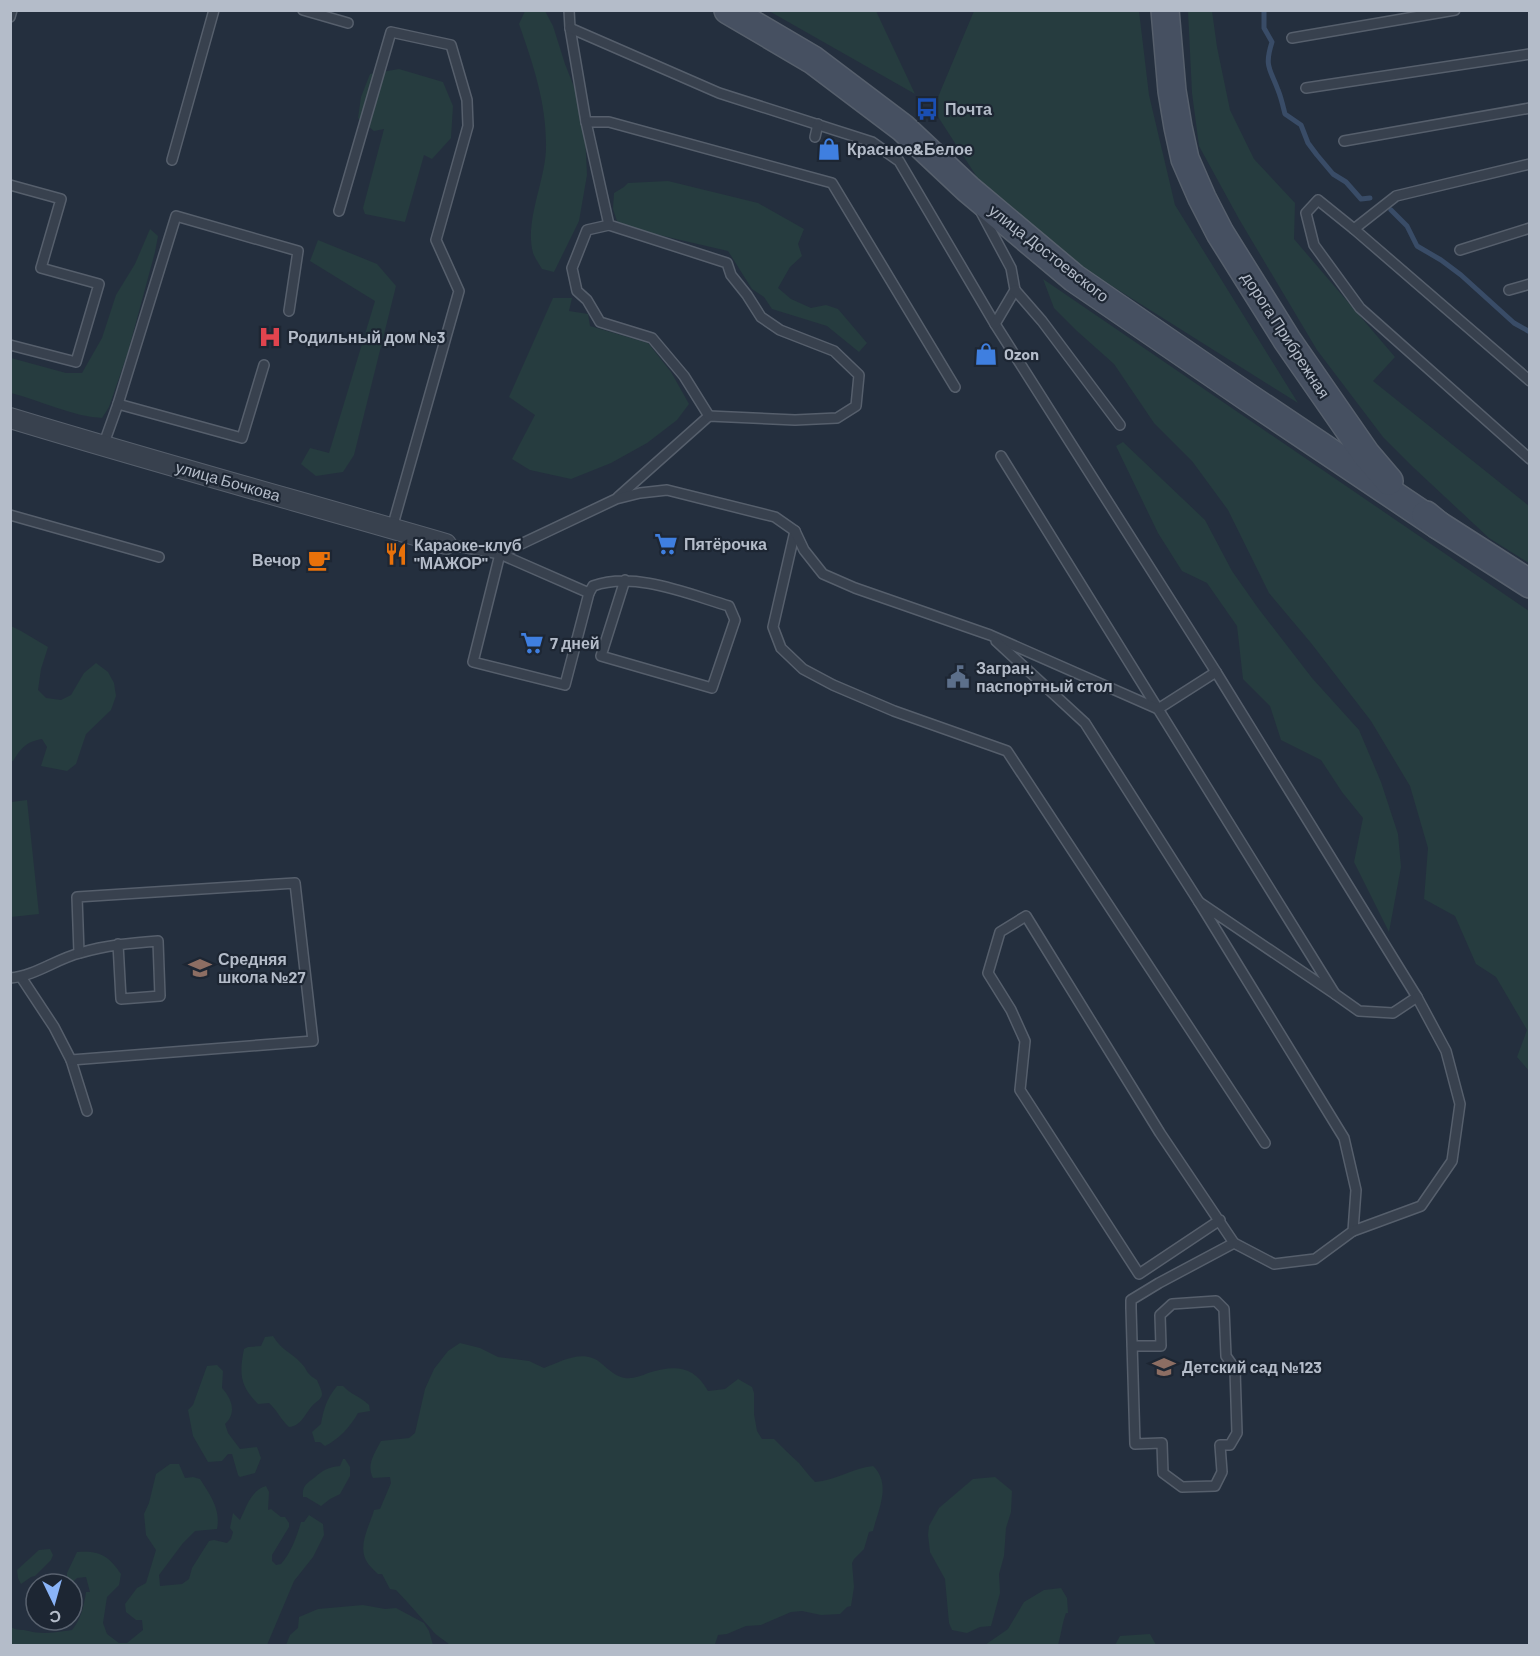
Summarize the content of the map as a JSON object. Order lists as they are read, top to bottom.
{
  "streets": {
    "street": ["улица Достоевского", "дорога Прибрежная", "улица Бочкова"]
  },
  "crossings": [
    ["улица Достоевского", "дорога Прибрежная"]
  ],
  "places": {
    "bus stop": ["Почта"],
    "shop": ["Красное&Белое", "Ozon"],
    "hospital": ["Родильный дом №3"],
    "supermarket": ["Пятёрочка", "7 дней"],
    "restaurant": ["Караоке-клуб \"МАЖОР\""],
    "cafe": ["Вечор"],
    "public building": ["Загран. паспортный стол"],
    "school or university": ["Средняя школа №27", "Детский сад №123"]
  },
  "north": "bottom"
}
